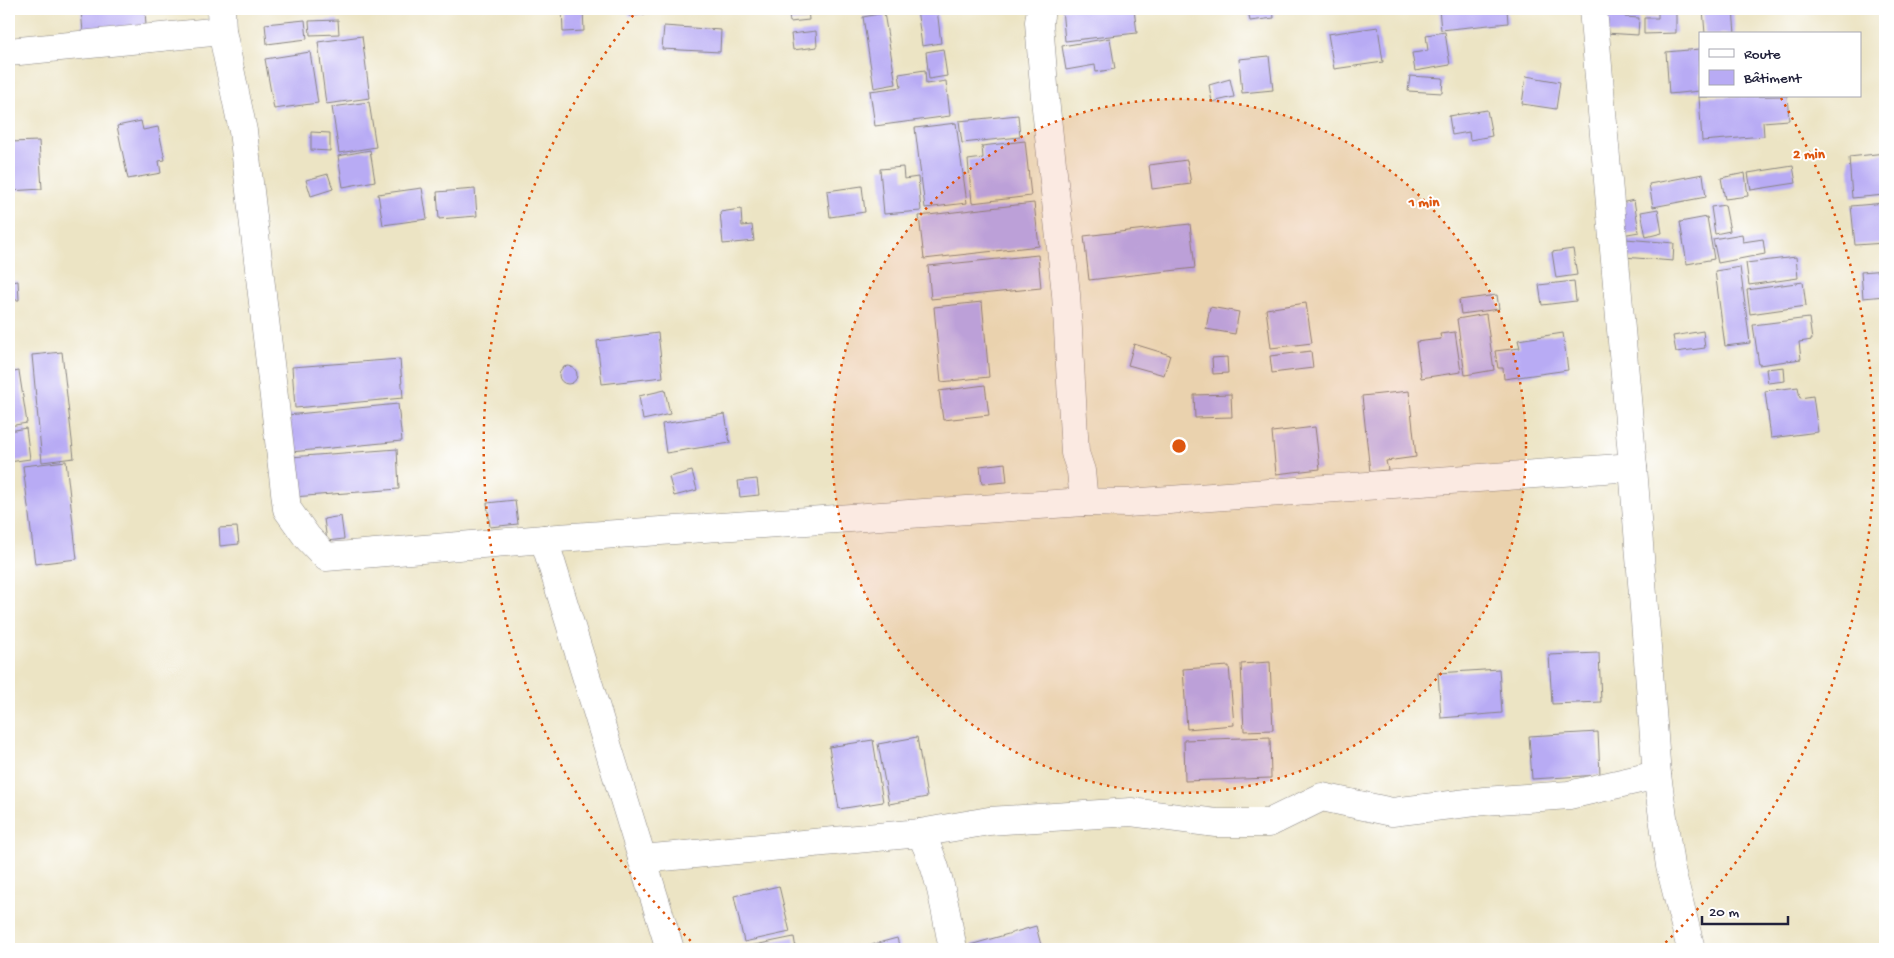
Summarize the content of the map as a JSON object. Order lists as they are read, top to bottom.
{
  "legend": ["Route", "Bâtiment"],
  "scale_bar": "20 m",
  "rings": ["2 min", "1 min"]
}
